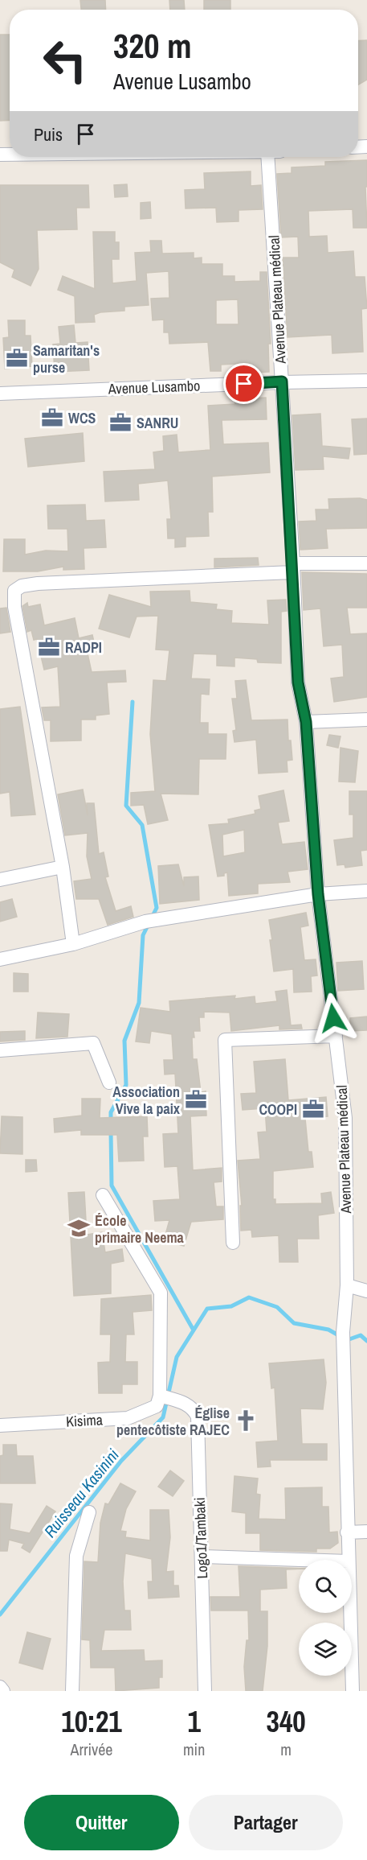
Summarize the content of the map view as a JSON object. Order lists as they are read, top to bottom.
{
  "streets": {
    "street": [
      "Avenue Plateau médical",
      "Avenue Lusambo",
      "Kisima",
      "Logo1/Tambaki"
    ]
  },
  "crossings": [
    ["Avenue Plateau médical", "Avenue Lusambo"],
    ["Kisima", "Logo1/Tambaki"]
  ],
  "water": ["Ruisseau Kasinini"],
  "places": {
    "office": [
      "Samaritan's purse",
      "WCS",
      "SANRU",
      "RADPI",
      "Association Vive la paix",
      "COOPI"
    ],
    "school or university": ["École primaire Neema"],
    "church": ["Église pentecôtiste RAJEC"]
  },
  "page": {
    "turn": ["320 m", "Avenue Lusambo"],
    "then": "Puis",
    "eta": [
      "10:21",
      "Arrivée",
      "1",
      "min",
      "340",
      "m"
    ],
    "buttons": ["Quitter", "Partager"]
  }
}
